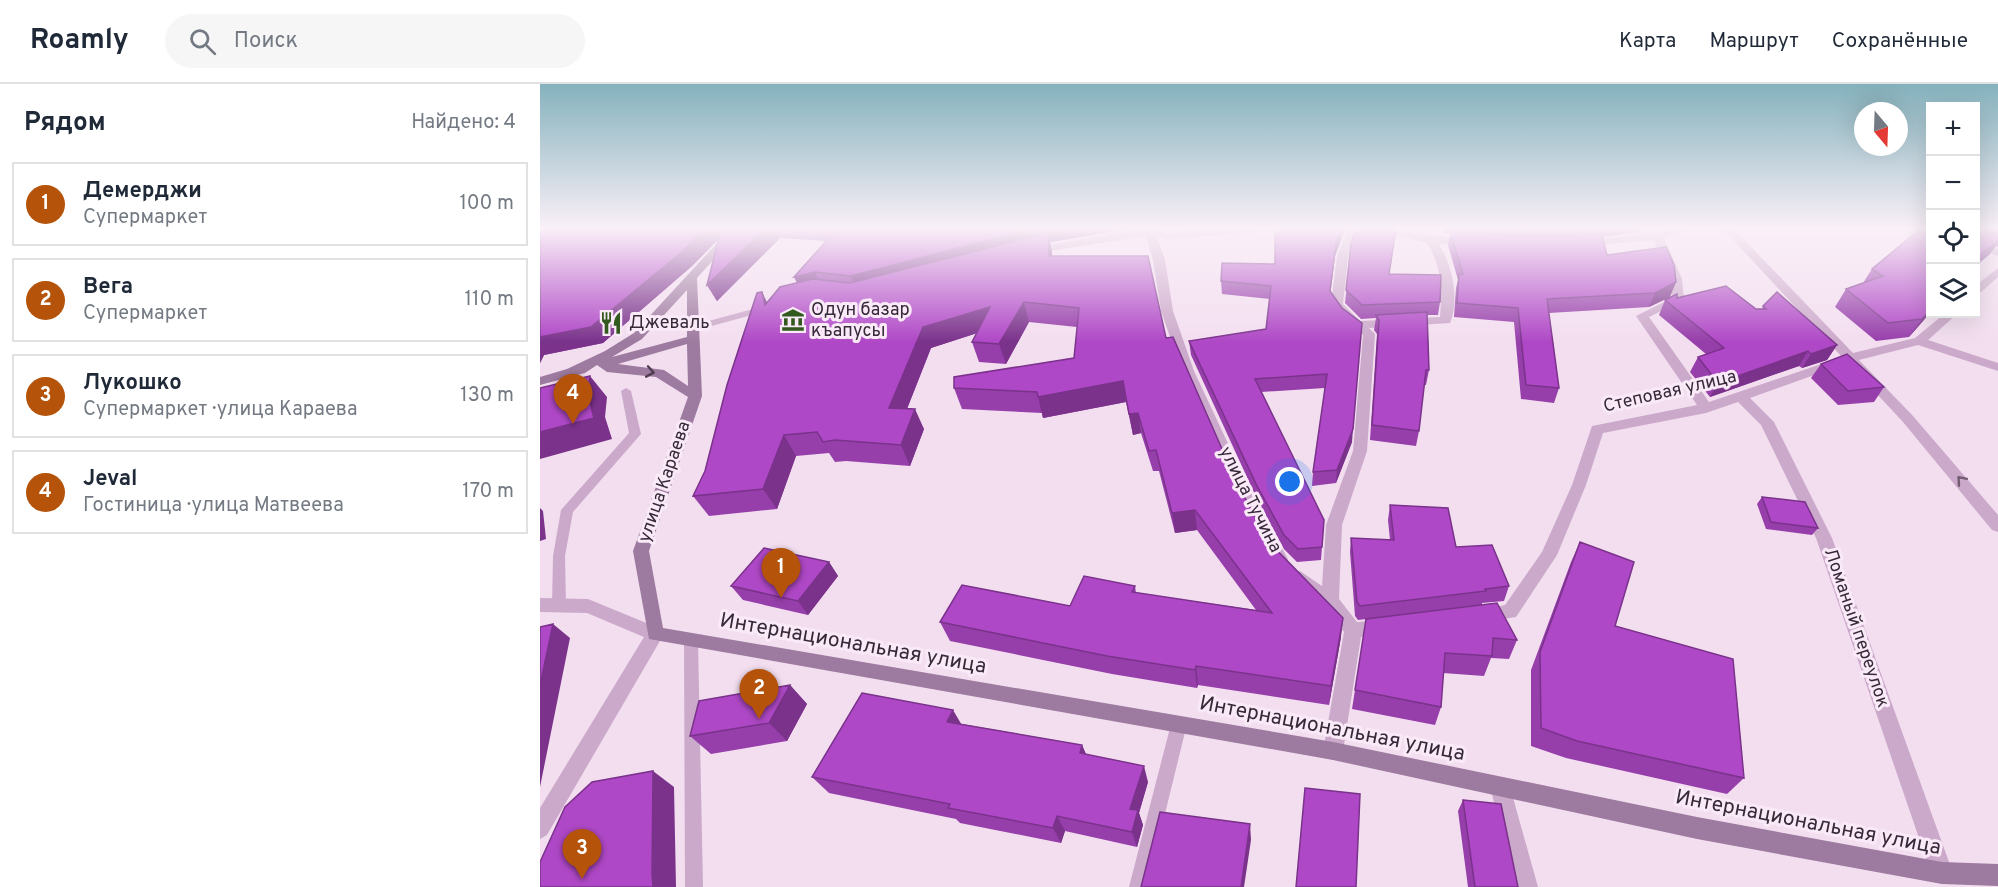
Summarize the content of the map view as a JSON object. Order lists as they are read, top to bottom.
{
  "streets": {
    "main road": ["улица Караева", "Интернациональная улица"],
    "street": ["Степовая улица", "улица Тучина", "Ломаный переулок"]
  },
  "crossings": [
    ["Степовая улица", "Ломаный переулок"],
    ["улица Караева", "Интернациональная улица"],
    ["Ломаный переулок", "Интернациональная улица"]
  ],
  "places": {
    "museum": ["Одун базар къапусы"],
    "restaurant": ["Джеваль"]
  },
  "north": "bottom",
  "page": {
    "header": "Roamly",
    "search": "Поиск",
    "nav": ["Карта", "Маршрут", "Сохранённые"],
    "heading": ["Рядом", "Найдено: 4"],
    "map_buttons": ["+", "−"],
    "list": [
      {
        "mark": "1",
        "name": "Демерджи",
        "note": "Супермаркет",
        "value": "100 m"
      },
      {
        "mark": "2",
        "name": "Вега",
        "note": "Супермаркет",
        "value": "110 m"
      },
      {
        "mark": "3",
        "name": "Лукошко",
        "note": "Супермаркет · улица Караева",
        "value": "130 m"
      },
      {
        "mark": "4",
        "name": "Jeval",
        "note": "Гостиница · улица Матвеева",
        "value": "170 m"
      }
    ],
    "pins": [
      "4",
      "1",
      "2",
      "3"
    ]
  }
}
